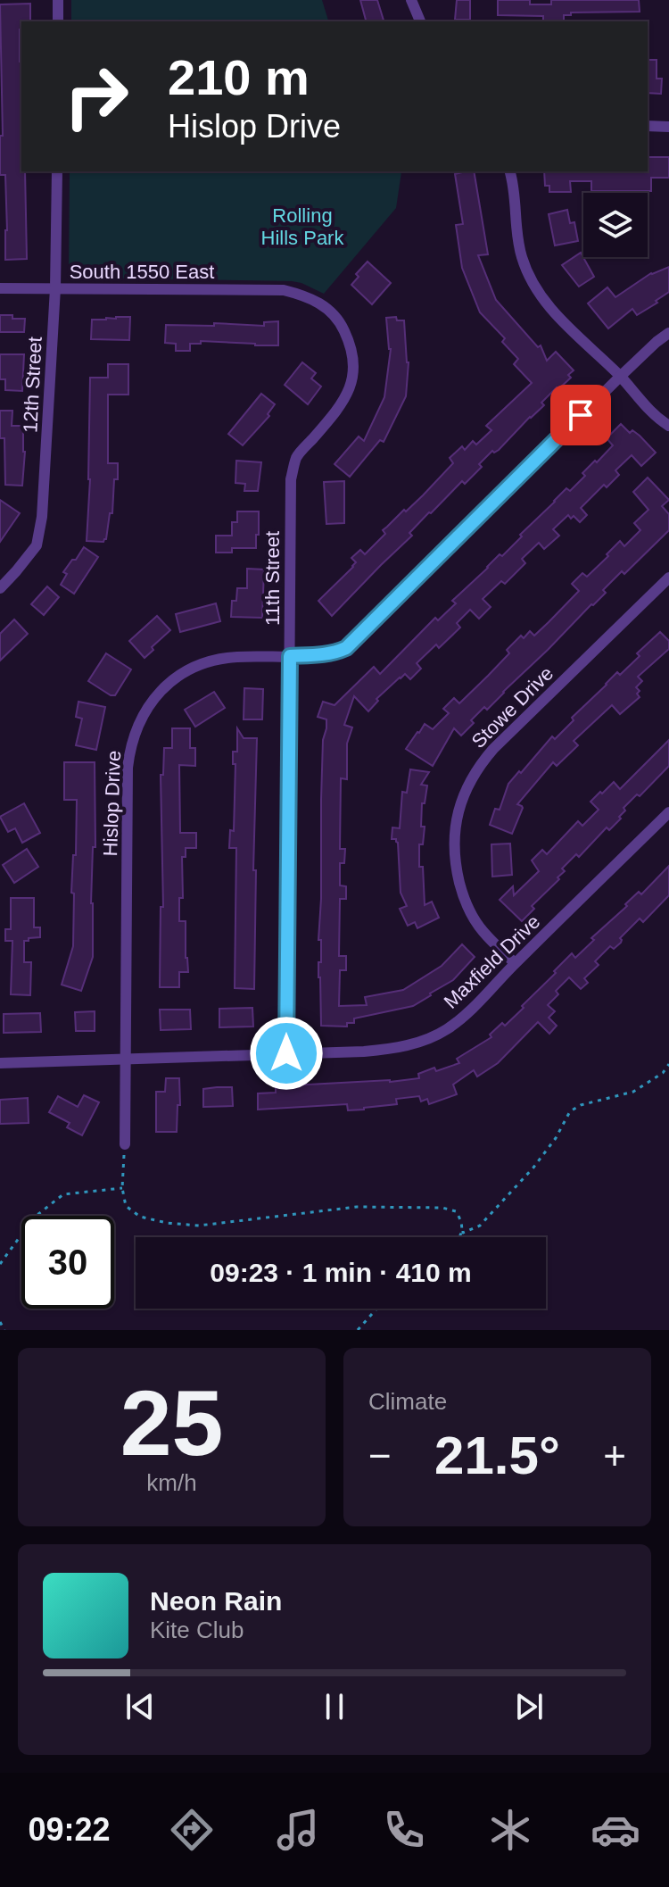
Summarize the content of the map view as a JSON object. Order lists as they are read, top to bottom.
{
  "streets": {
    "street": [
      "South 1550 East",
      "12th Street",
      "11th Street",
      "Stowe Drive",
      "Hislop Drive",
      "Maxfield Drive"
    ]
  },
  "crossings": [
    ["South 1550 East", "12th Street"],
    ["South 1550 East", "11th Street"],
    ["11th Street", "Hislop Drive"],
    ["11th Street", "Maxfield Drive"],
    ["Stowe Drive", "Maxfield Drive"],
    ["Hislop Drive", "Maxfield Drive"]
  ],
  "parks": ["Rolling Hills Park"],
  "page": {
    "turn": ["210 m", "Hislop Drive"],
    "limit": "30",
    "trip": "09:23 · 1 min · 410 m",
    "tile": [
      ["25", "km/h"],
      "Climate"
    ],
    "heat": ["−", "21.5°", "+"],
    "song": ["Neon Rain", "Kite Club"],
    "tabs": "09:22"
  }
}
